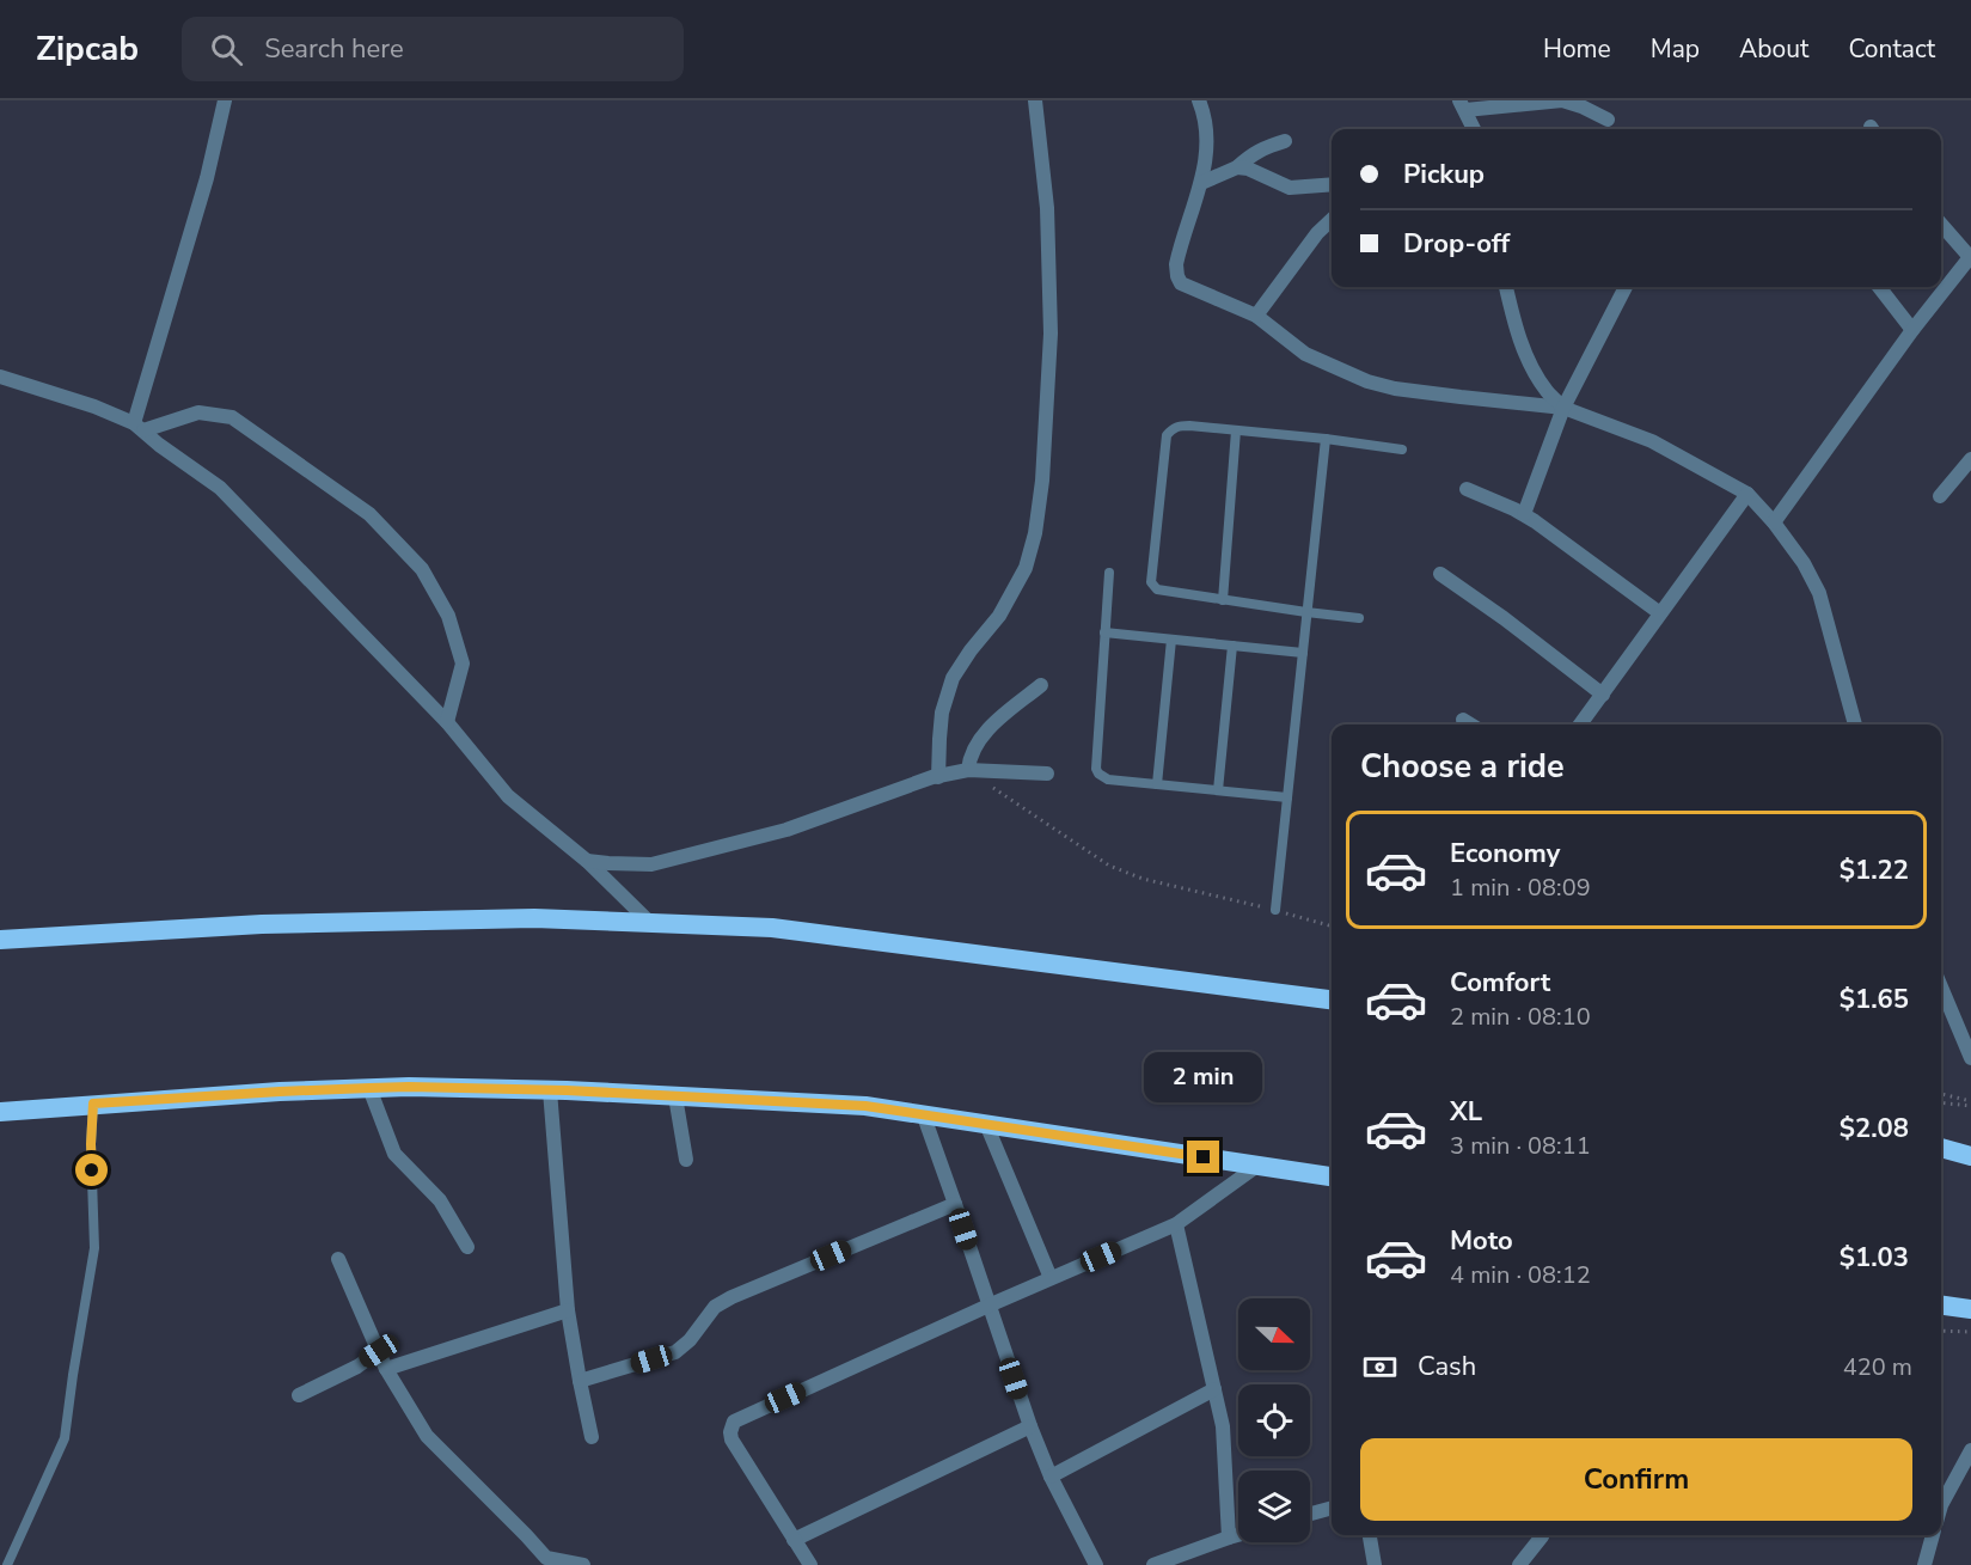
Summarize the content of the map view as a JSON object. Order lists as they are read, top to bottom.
{
  "north": "right",
  "page": {
    "header": "Zipcab",
    "search": "Search here",
    "nav": [
      "Home",
      "Map",
      "About",
      "Contact"
    ],
    "banner": ["Pickup", "Drop-off"],
    "heading": "Choose a ride",
    "list": [
      {
        "name": "Economy",
        "note": "1 min · 08:09",
        "value": "$1.22"
      },
      {
        "name": "Comfort",
        "note": "2 min · 08:10",
        "value": "$1.65"
      },
      {
        "name": "XL",
        "note": "3 min · 08:11",
        "value": "$2.08"
      },
      {
        "name": "Moto",
        "note": "4 min · 08:12",
        "value": "$1.03"
      }
    ],
    "bubble": "2 min",
    "pay": ["Cash", "420 m"],
    "buttons": "Confirm"
  }
}
